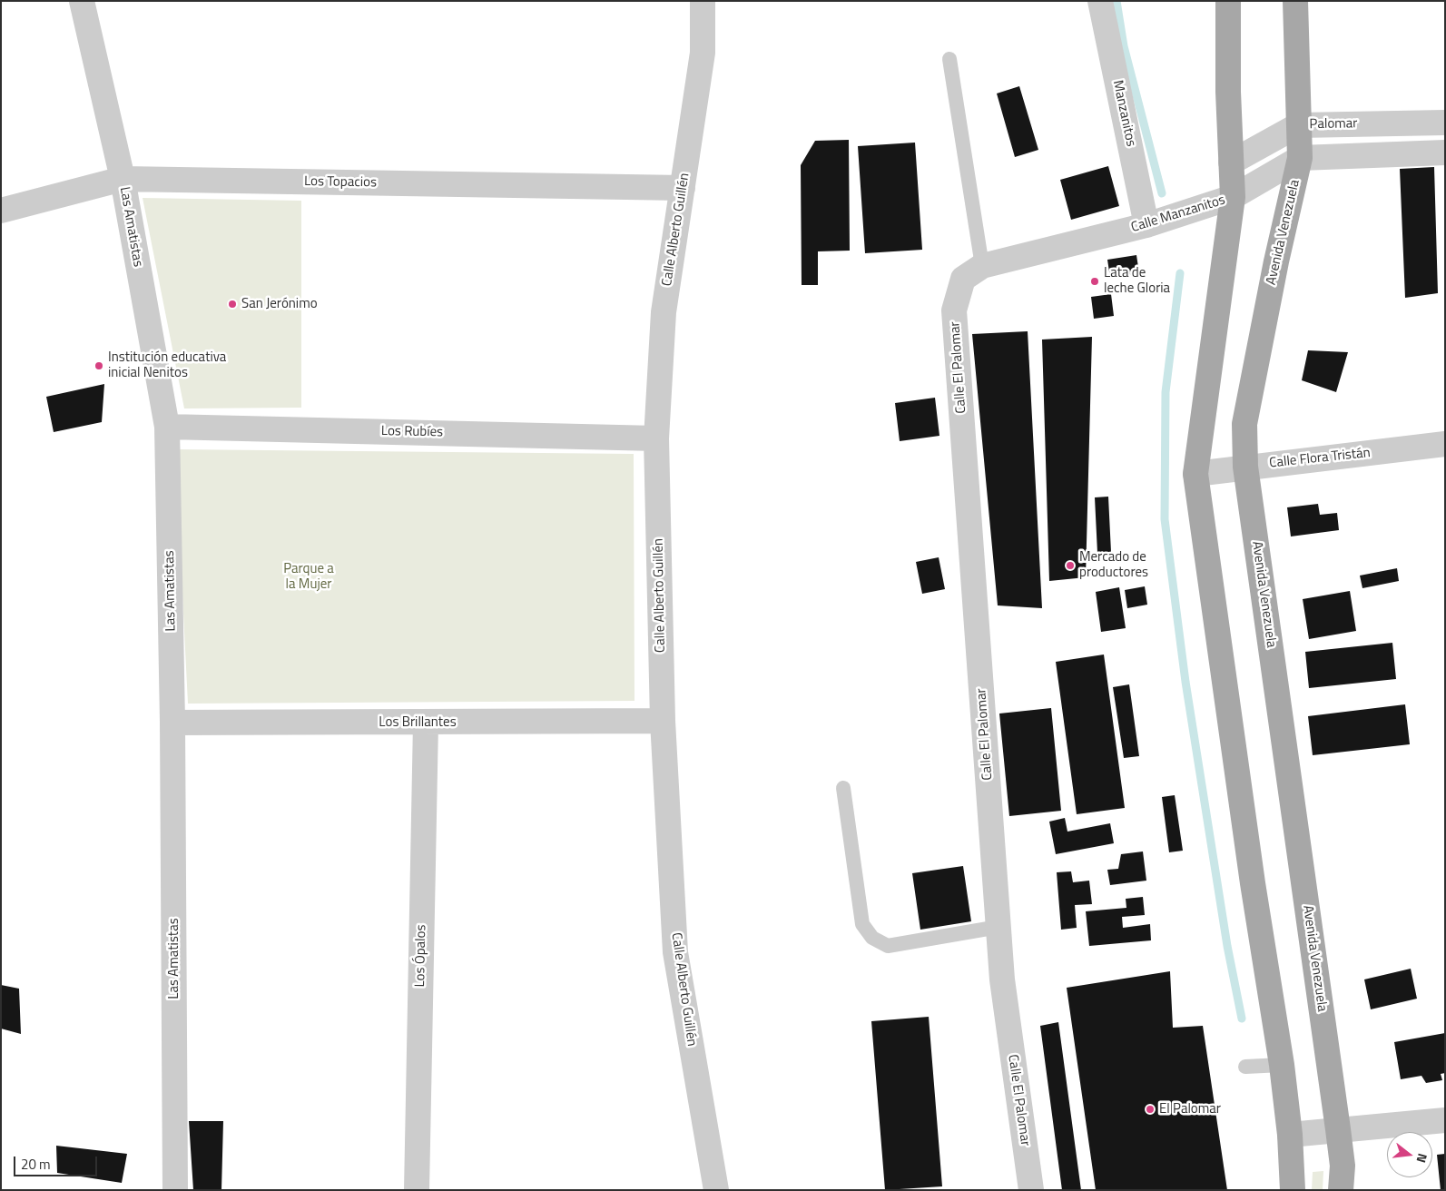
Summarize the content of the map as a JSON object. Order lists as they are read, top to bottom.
{
  "streets": {
    "main road": ["Avenida Venezuela"],
    "street": [
      "Manzanitos",
      "Palomar",
      "Los Topacios",
      "Calle Manzanitos",
      "Las Amatistas",
      "Calle Alberto Guillén",
      "Calle El Palomar",
      "Los Rubíes",
      "Calle Flora Tristán",
      "Los Brillantes",
      "Los Ópalos"
    ]
  },
  "crossings": [
    ["Manzanitos", "Calle Manzanitos"],
    ["Palomar", "Avenida Venezuela"],
    ["Los Topacios", "Las Amatistas"],
    ["Los Topacios", "Calle Alberto Guillén"],
    ["Calle Manzanitos", "Avenida Venezuela"],
    ["Calle Manzanitos", "Calle El Palomar"],
    ["Las Amatistas", "Los Rubíes"],
    ["Las Amatistas", "Los Brillantes"],
    ["Calle Alberto Guillén", "Los Rubíes"],
    ["Calle Alberto Guillén", "Los Brillantes"],
    ["Avenida Venezuela", "Calle Flora Tristán"],
    ["Los Brillantes", "Los Ópalos"]
  ],
  "parks": ["Parque a la Mujer"],
  "places": [
    "Lata de leche Gloria",
    "San Jerónimo",
    "Institución educativa inicial Nenitos",
    "Mercado de productores",
    "El Palomar"
  ],
  "scale_bar": "20 m",
  "north": "right"
}
